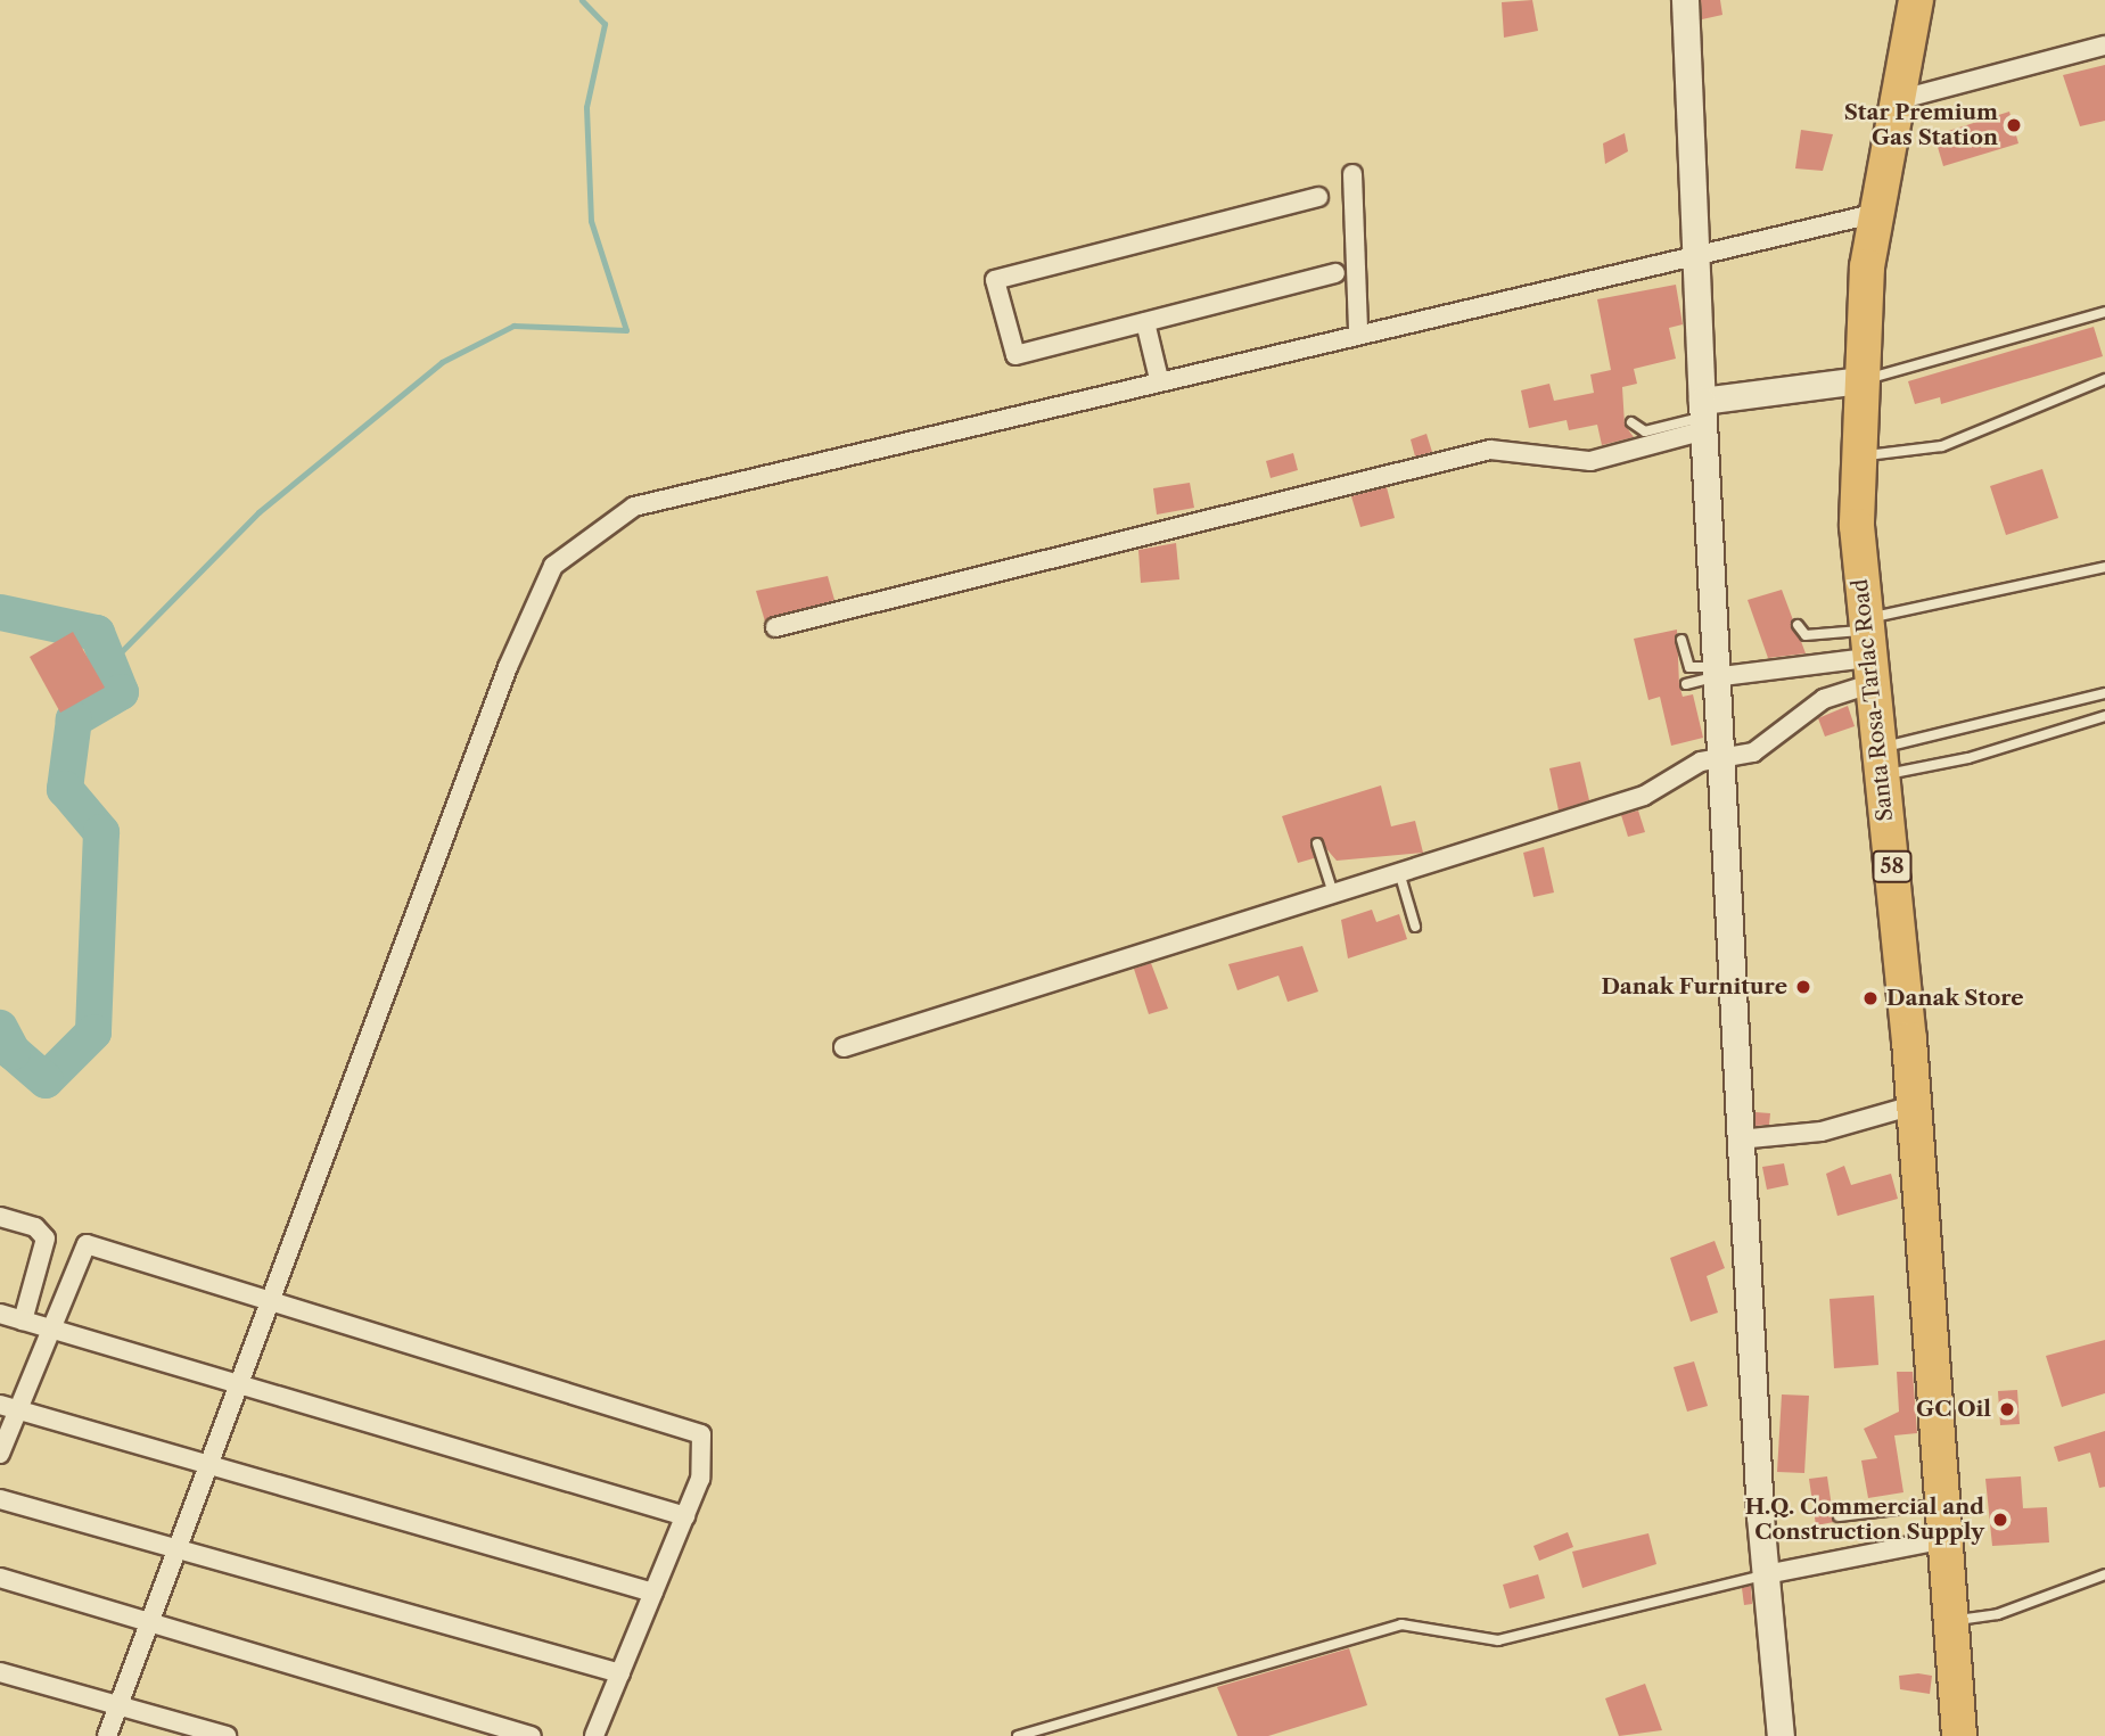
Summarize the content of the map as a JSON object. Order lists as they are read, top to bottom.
{
  "streets": {
    "highway": ["Santa Rosa-Tarlac Road", "58"]
  },
  "places": [
    "Star Premium Gas Station",
    "Danak Furniture",
    "Danak Store",
    "GC Oil",
    "H.Q. Commercial and Construction Supply"
  ]
}
